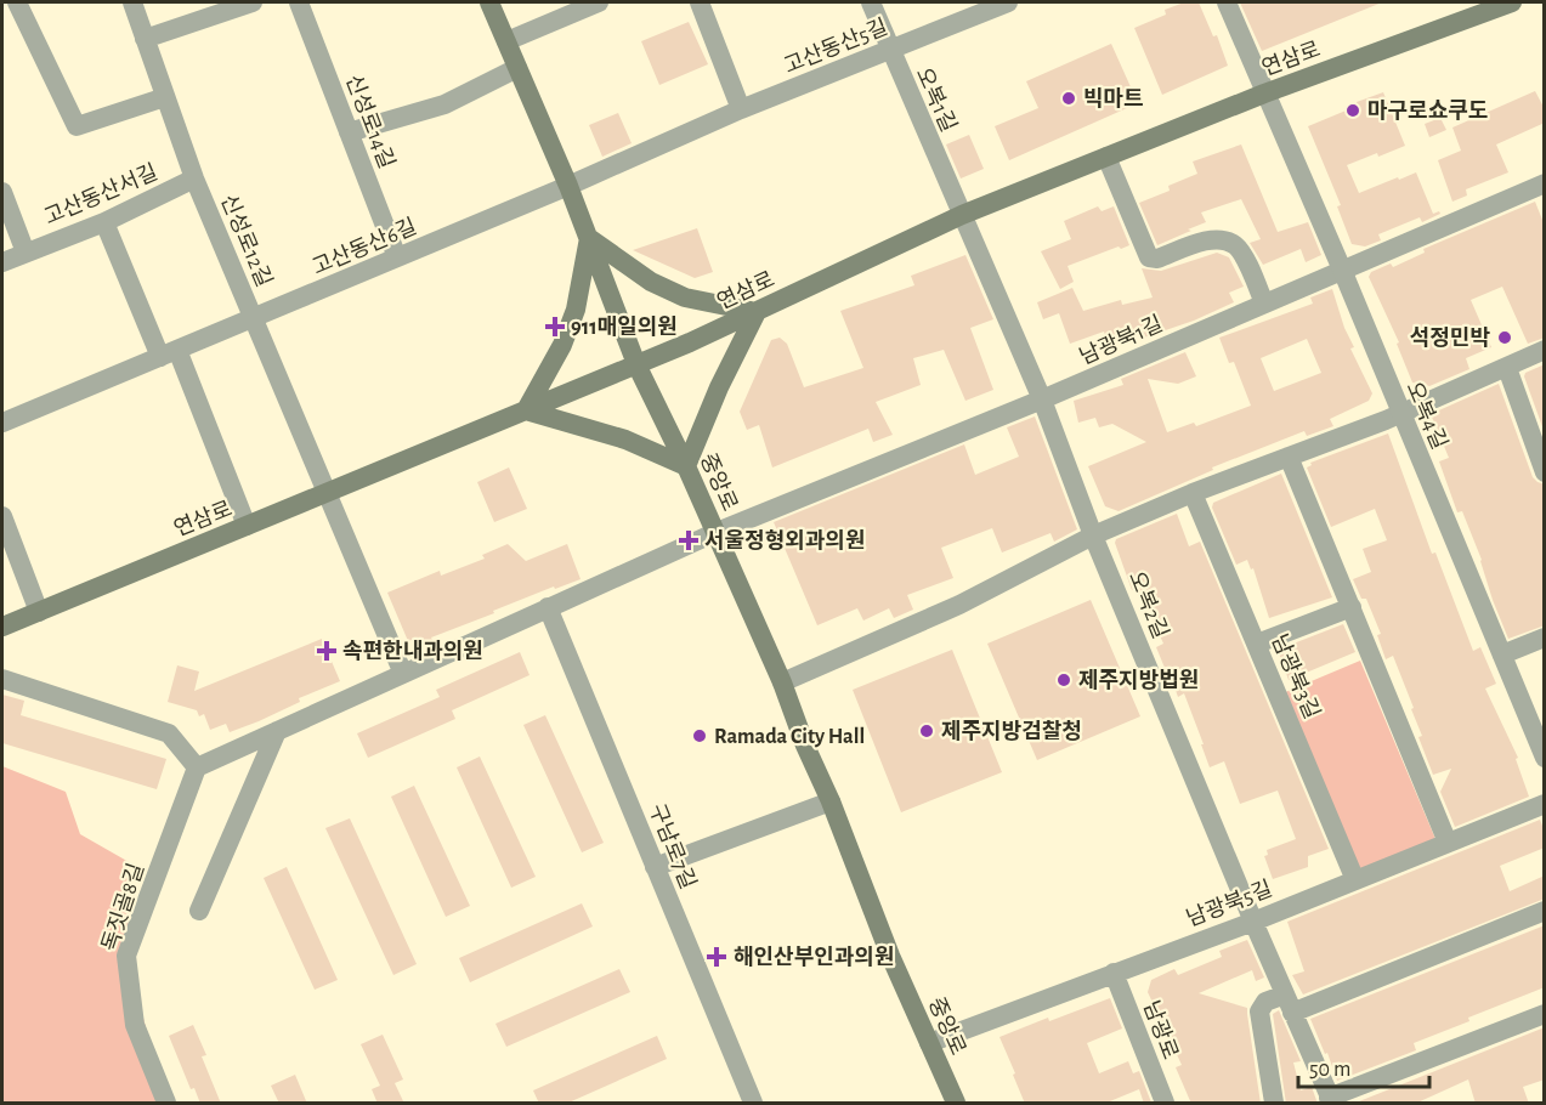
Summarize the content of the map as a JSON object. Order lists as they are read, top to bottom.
{
  "streets": {
    "main road": ["연삼로", "중앙로"],
    "street": [
      "고산동산5길",
      "오복1길",
      "신성로14길",
      "고산동산서길",
      "신성로12길",
      "고산동산6길",
      "남광북1길",
      "오복4길",
      "오복2길",
      "남광북3길",
      "구남로7길",
      "남광북5길",
      "독짓골8길",
      "남광로"
    ]
  },
  "crossings": [
    ["고산동산5길", "오복1길"],
    ["고산동산5길", "고산동산6길"],
    ["고산동산5길", "중앙로"],
    ["연삼로", "오복1길"],
    ["연삼로", "신성로12길"],
    ["연삼로", "오복4길"],
    ["연삼로", "중앙로"],
    ["연삼로", "오복2길"],
    ["오복1길", "오복2길"],
    ["신성로14길", "고산동산6길"],
    ["고산동산서길", "신성로12길"],
    ["신성로12길", "고산동산6길"],
    ["고산동산6길", "중앙로"],
    ["남광북1길", "오복4길"],
    ["남광북1길", "중앙로"],
    ["남광북1길", "오복2길"],
    ["중앙로", "남광북5길"],
    ["오복2길", "남광북5길"],
    ["남광북3길", "남광북5길"],
    ["남광북5길", "남광로"]
  ],
  "places": {
    "other": [
      "빅마트",
      "마구로쇼쿠도",
      "석정민박",
      "제주지방법원",
      "제주지방검찰청",
      "Ramada City Hall"
    ],
    "health": [
      "911매일의원",
      "서울정형외과의원",
      "속편한내과의원",
      "해인산부인과의원"
    ]
  },
  "scale_bar": "50 m"
}
